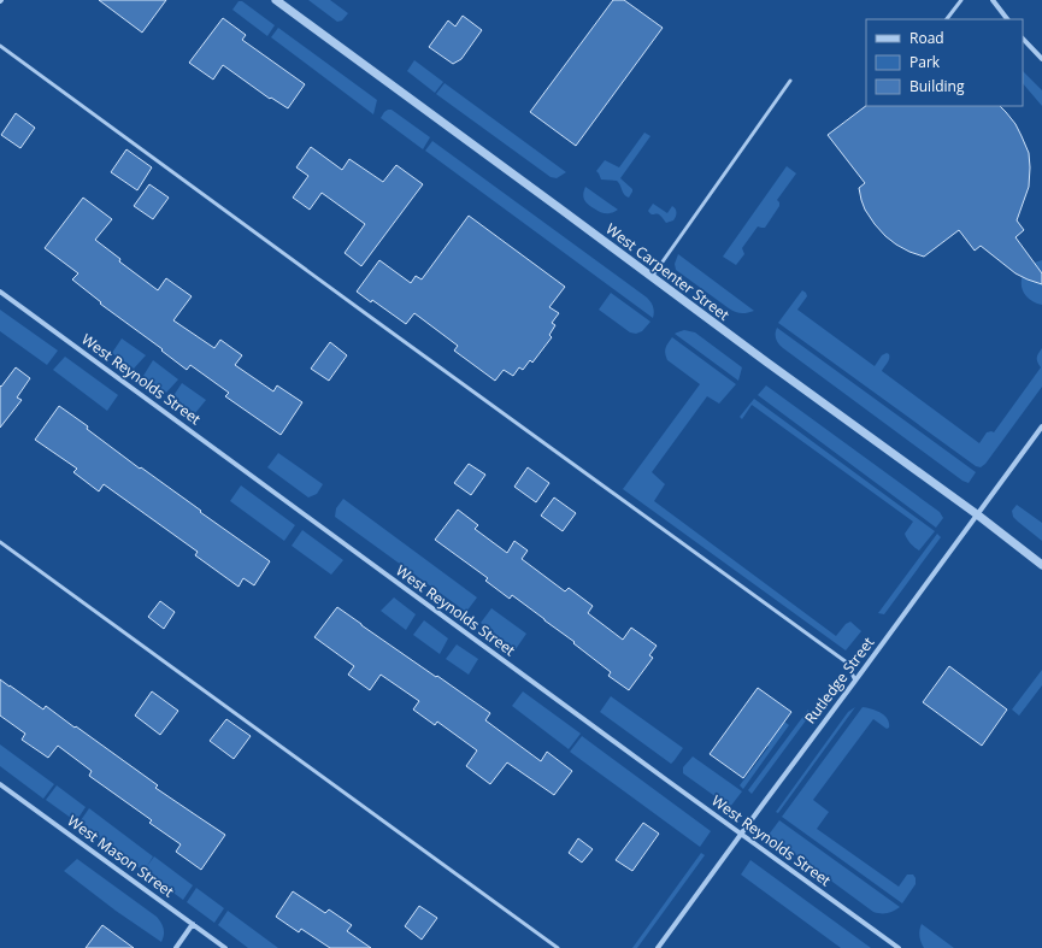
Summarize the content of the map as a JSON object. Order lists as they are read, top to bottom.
{
  "streets": {
    "street": [
      "West Carpenter Street",
      "West Reynolds Street",
      "Rutledge Street",
      "West Mason Street"
    ]
  },
  "crossings": [
    ["West Carpenter Street", "Rutledge Street"],
    ["West Reynolds Street", "Rutledge Street"]
  ],
  "legend": ["Road", "Park", "Building"]
}
